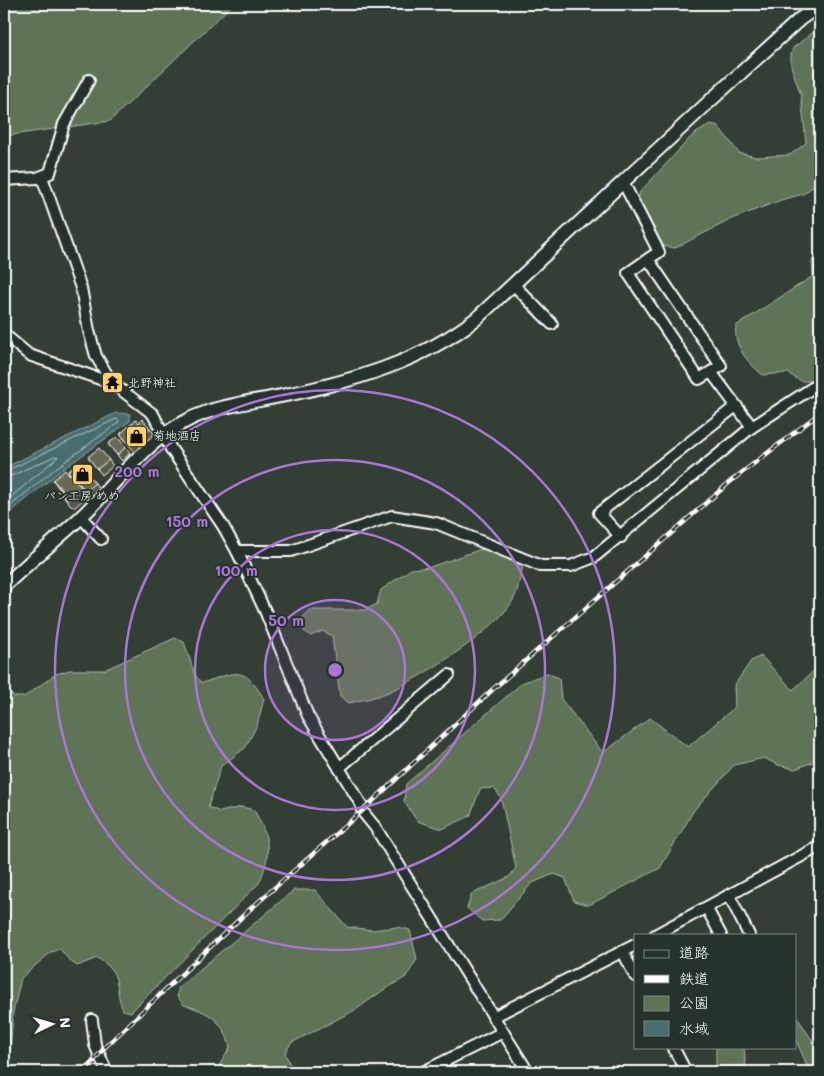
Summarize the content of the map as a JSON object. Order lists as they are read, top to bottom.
{
  "places": {
    "temple": ["北野神社"],
    "shop": ["菊地酒店", "パン工房 めめ"]
  },
  "legend": [
    "道路",
    "鉄道",
    "公園",
    "水域"
  ],
  "north": "right",
  "rings": [
    "200 m",
    "150 m",
    "100 m",
    "50 m"
  ]
}
